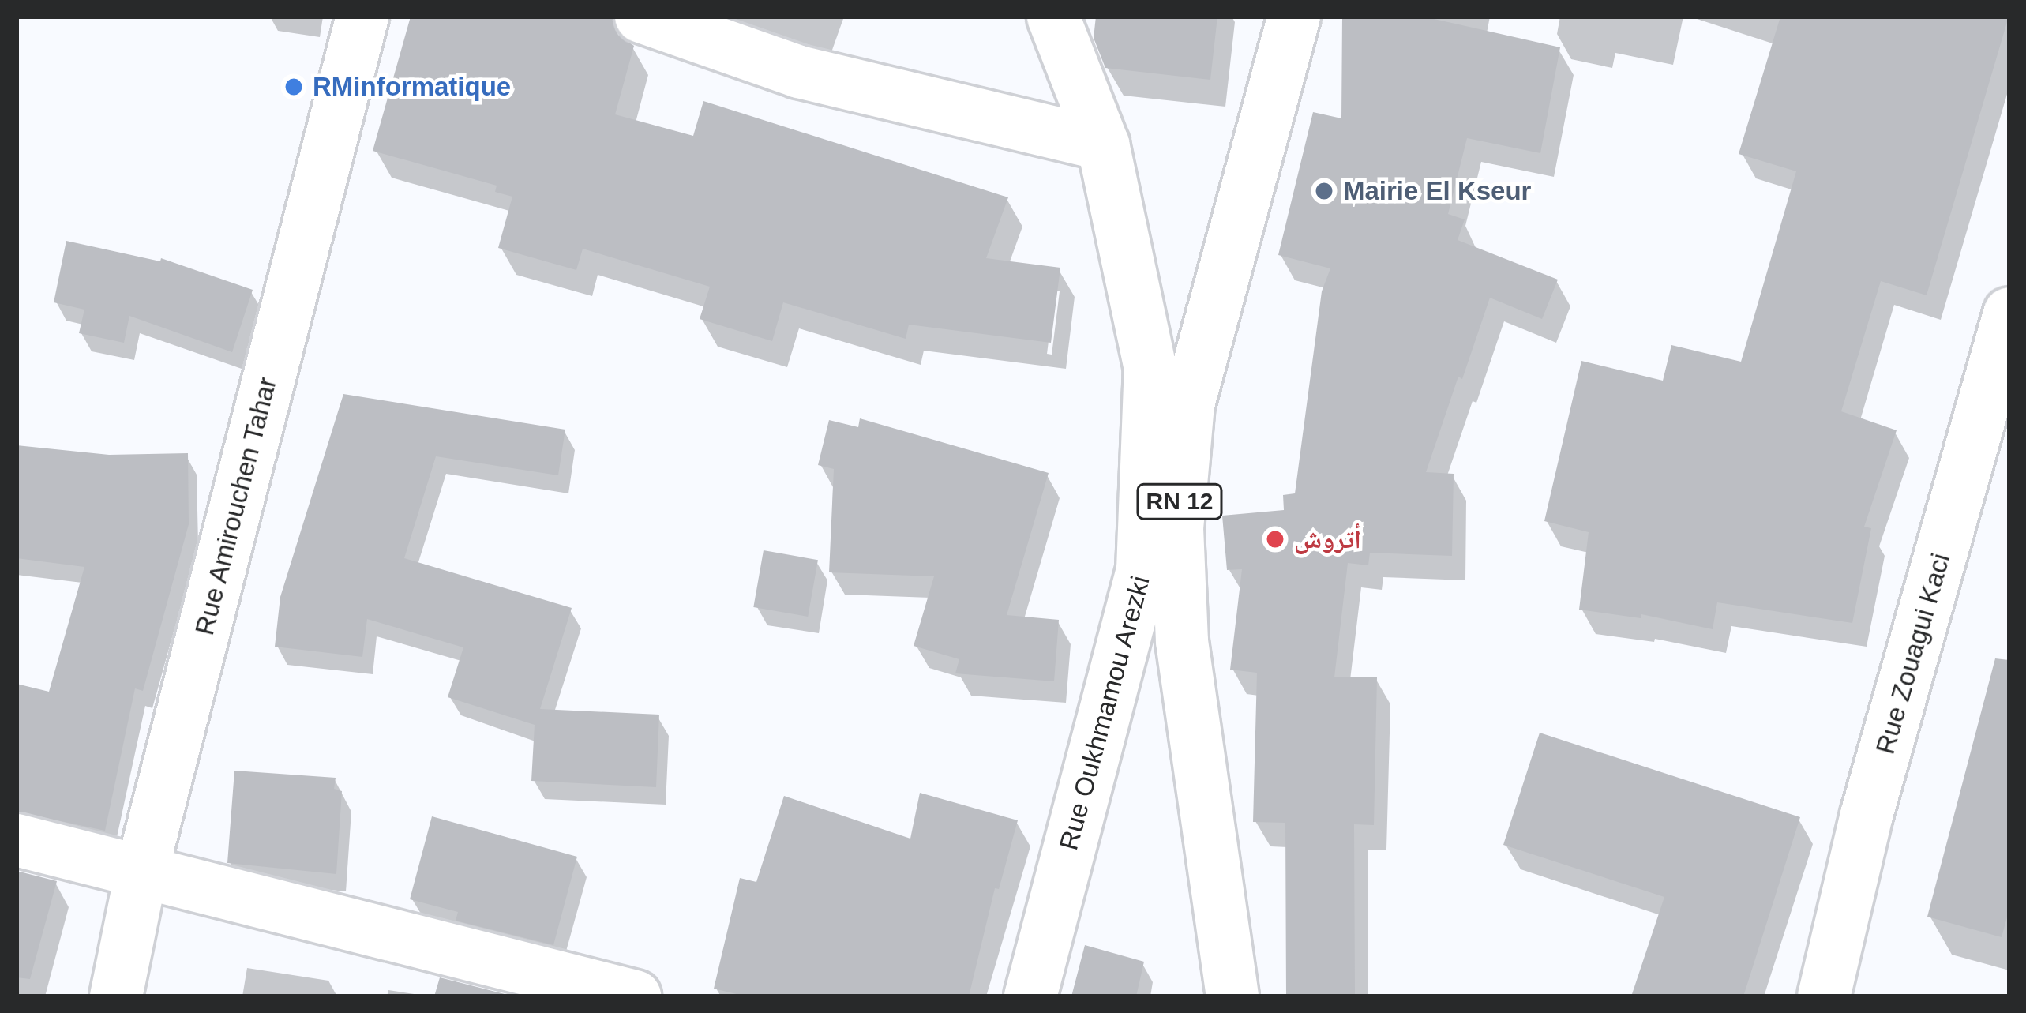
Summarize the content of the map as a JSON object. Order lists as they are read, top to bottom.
{
  "streets": {
    "street": [
      "RN 12",
      "Rue Amirouchen Tahar",
      "Rue Zouagui Kaci",
      "Rue Oukhmamou Arezki"
    ]
  },
  "places": ["RMinformatique", "Mairie El Kseur", "أتروش"]
}
